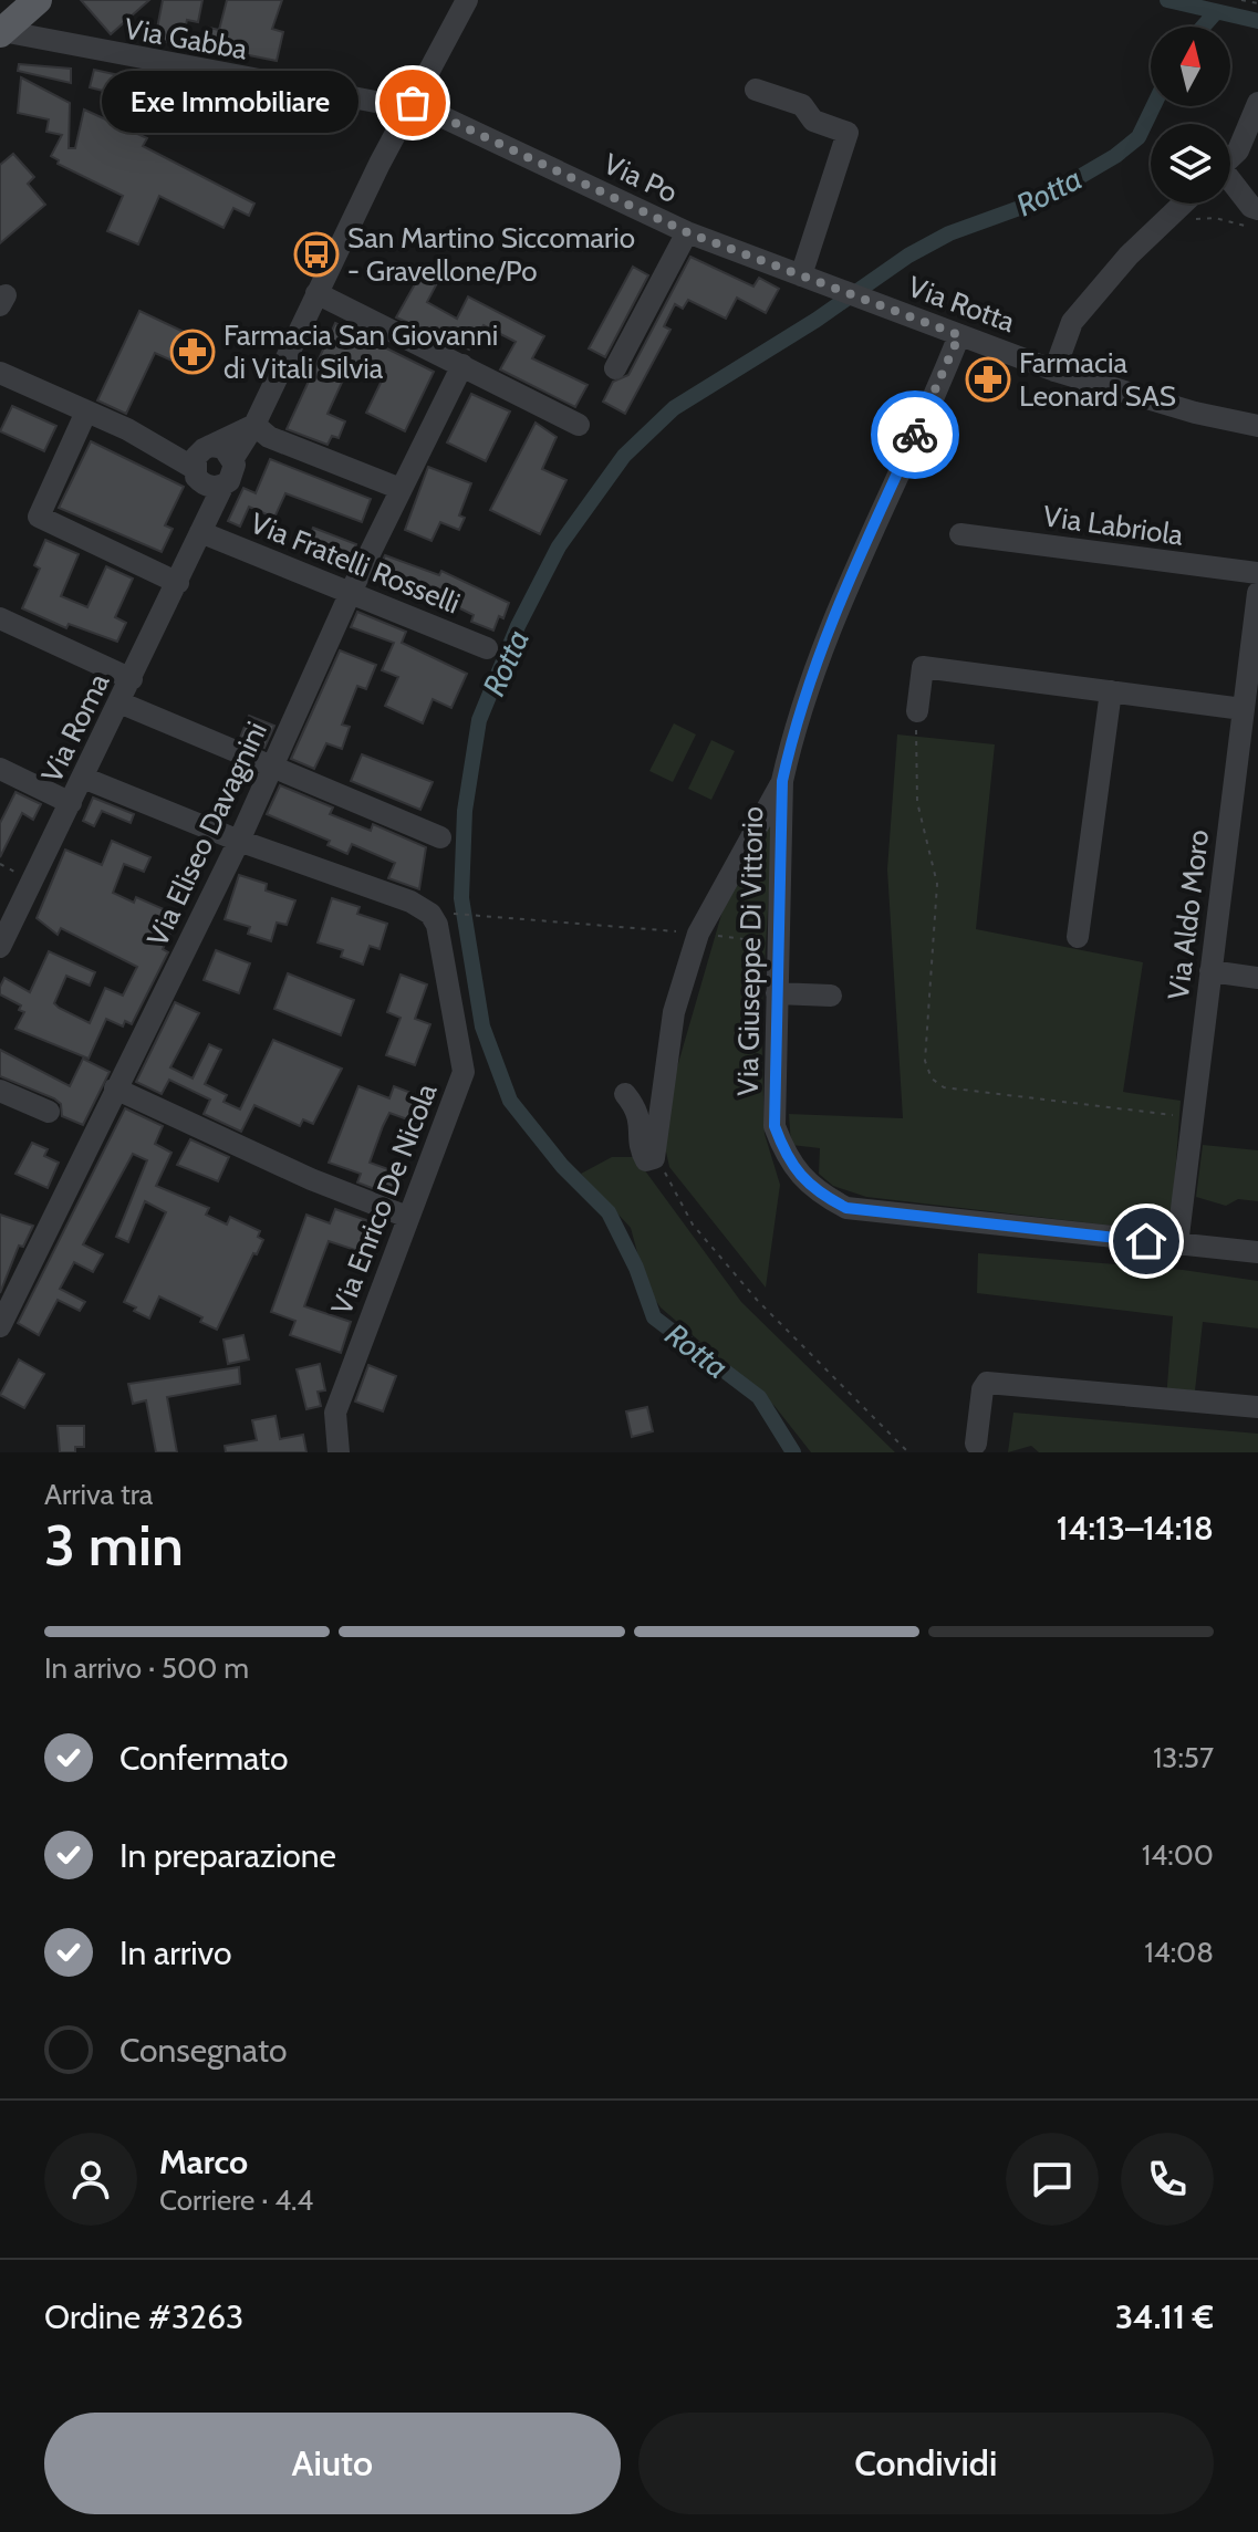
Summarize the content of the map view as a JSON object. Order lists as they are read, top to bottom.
{
  "streets": {
    "street": [
      "Via Gabba",
      "Via Po",
      "Via Rotta",
      "Via Labriola",
      "Via Fratelli Rosselli",
      "Via Roma",
      "Via Eliseo Davagnini",
      "Via Aldo Moro",
      "Via Giuseppe Di Vittorio",
      "Via Enrico De Nicola"
    ]
  },
  "crossings": [
    ["Via Gabba", "Via Po"],
    ["Via Po", "Via Rotta"],
    ["Via Rotta", "Via Giuseppe Di Vittorio"],
    ["Via Fratelli Rosselli", "Via Roma"],
    ["Via Fratelli Rosselli", "Via Eliseo Davagnini"],
    ["Via Aldo Moro", "Via Giuseppe Di Vittorio"]
  ],
  "water": ["Rotta"],
  "places": {
    "other": ["Exe Immobiliare"],
    "bus stop": ["San Martino Siccomario - Gravellone/Po"],
    "pharmacy": ["Farmacia San Giovanni di Vitali Silvia", "Farmacia Leonard SAS"]
  },
  "north": "top",
  "page": {
    "bubble": "Exe Immobiliare",
    "heading": ["3 min", "Arriva tra", "14:13–14:18"],
    "panel": [
      "Marco",
      "Corriere · 4.4",
      "Ordine #3263",
      "34.11 €"
    ],
    "bar": "In arrivo · 500 m",
    "list": [
      ["Confermato", "13:57"],
      ["In preparazione", "14:00"],
      ["In arrivo", "14:08"],
      "Consegnato"
    ],
    "buttons": ["Aiuto", "Condividi"]
  }
}
